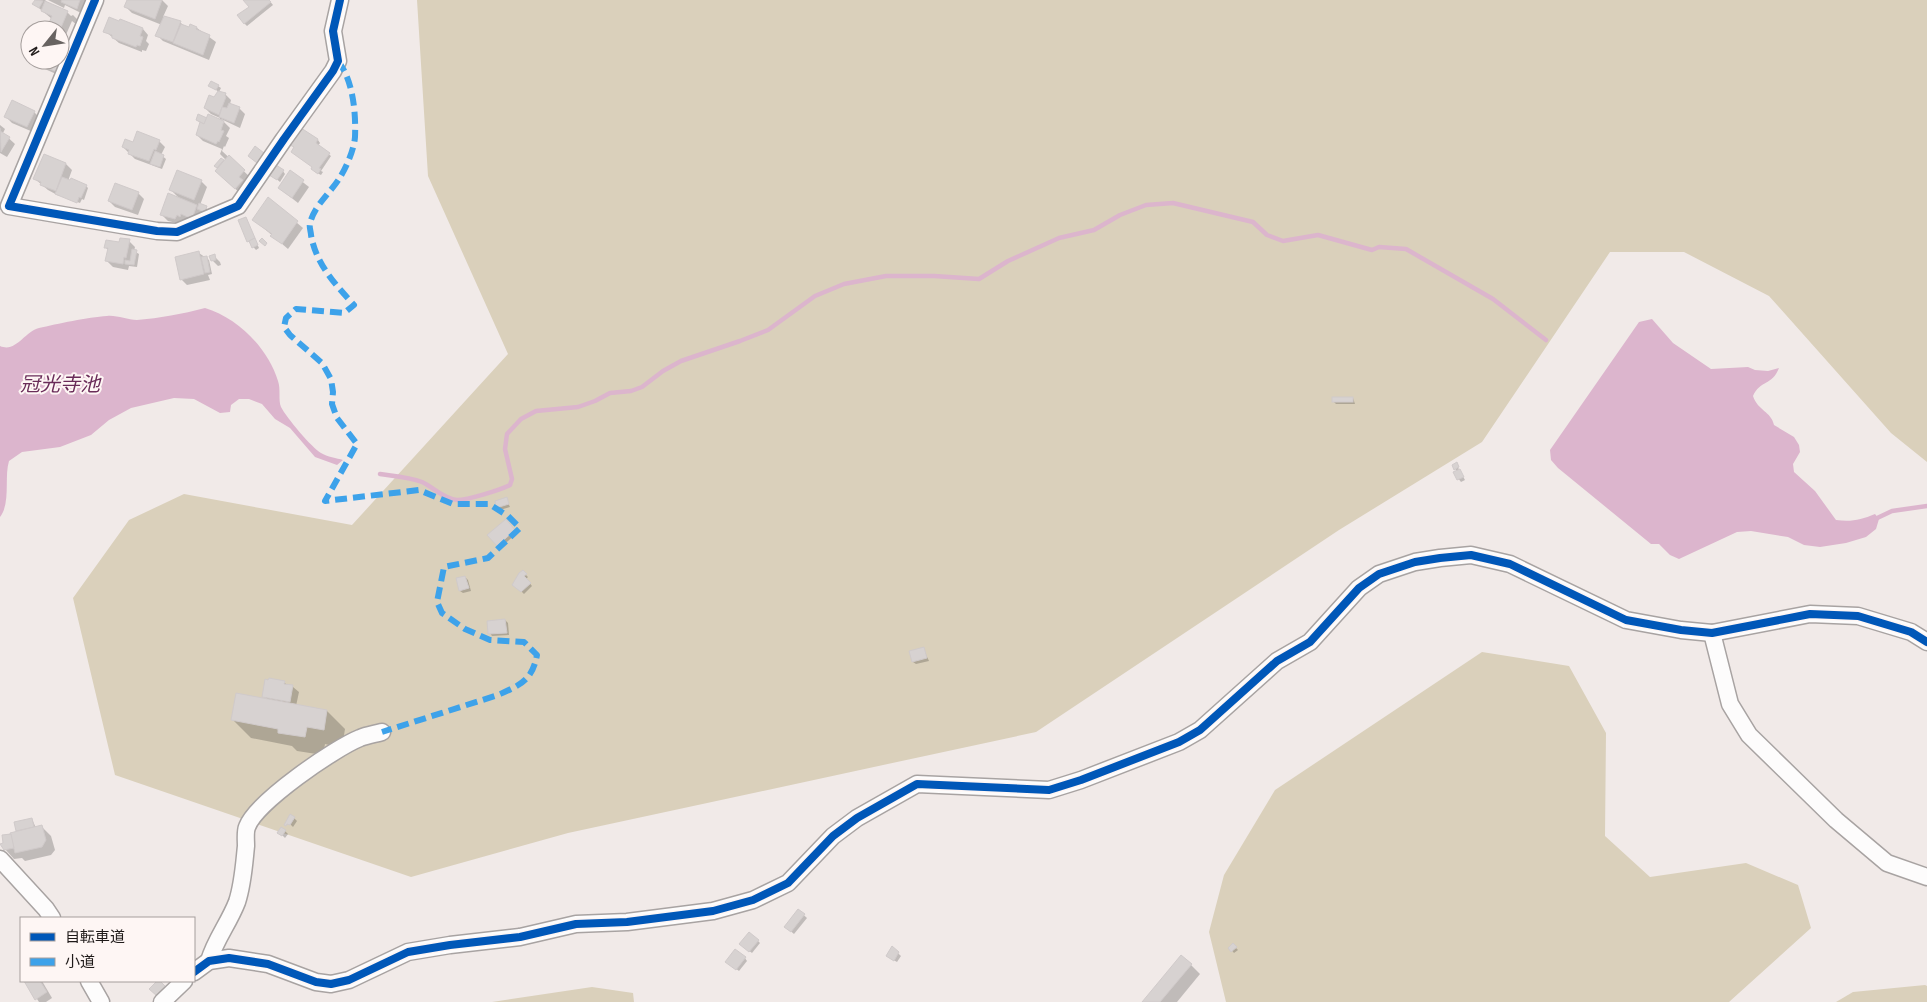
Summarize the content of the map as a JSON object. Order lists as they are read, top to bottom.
{
  "water": ["冠光寺池"],
  "legend": ["自転車道", "小道"],
  "north": "bottom left"
}
